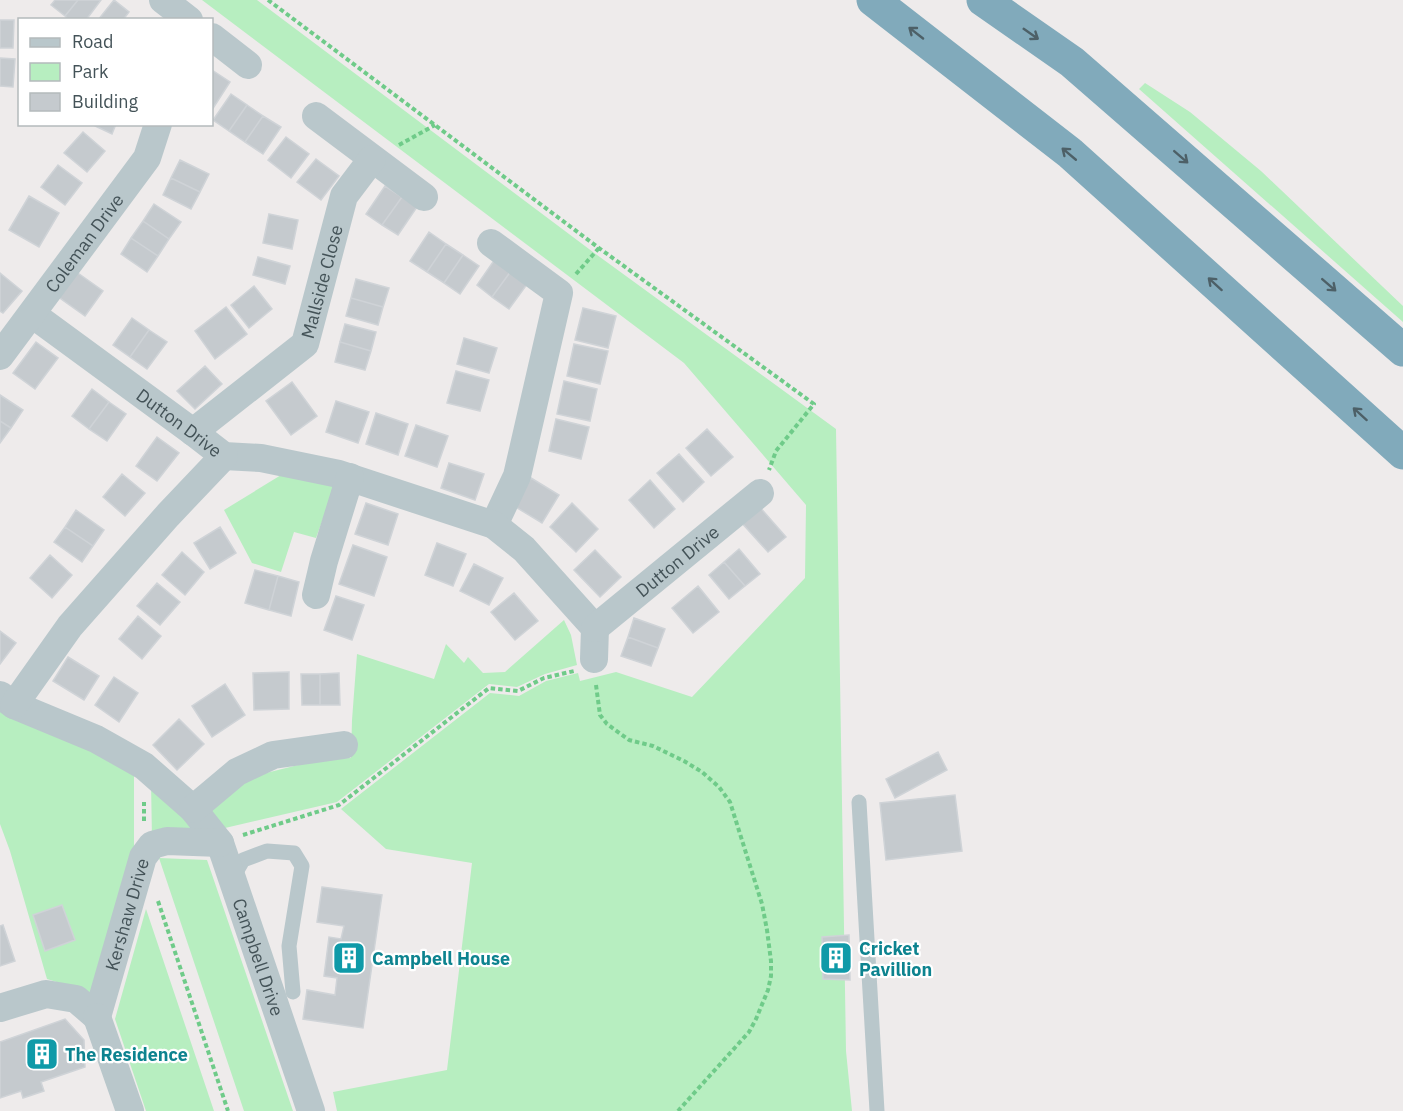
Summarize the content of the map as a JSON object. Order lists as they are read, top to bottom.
{
  "streets": {
    "street": [
      "Coleman Drive",
      "Mallside Close",
      "Dutton Drive",
      "Kershaw Drive",
      "Campbell Drive"
    ]
  },
  "crossings": [
    ["Coleman Drive", "Dutton Drive"],
    ["Mallside Close", "Dutton Drive"],
    ["Dutton Drive", "Campbell Drive"],
    ["Kershaw Drive", "Campbell Drive"]
  ],
  "places": {
    "building": ["Campbell House", "Cricket Pavillion", "The Residence"]
  },
  "legend": ["Road", "Park", "Building"]
}
